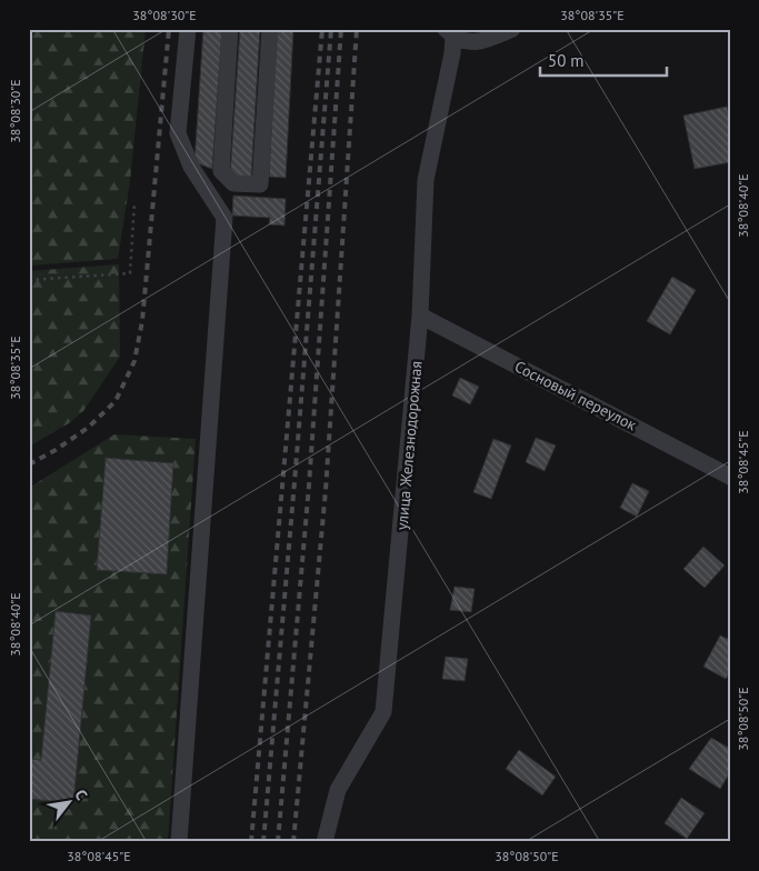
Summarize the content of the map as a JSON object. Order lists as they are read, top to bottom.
{
  "streets": {
    "street": ["Сосновый переулок", "улица Железнодорожная"]
  },
  "crossings": [
    ["Сосновый переулок", "улица Железнодорожная"]
  ],
  "scale_bar": "50 m",
  "north": "top right",
  "coordinates": [
    "38°08'30\"E",
    "38°08'35\"E",
    "38°08'40\"E",
    "38°08'45\"E",
    "38°08'50\"E"
  ]
}
